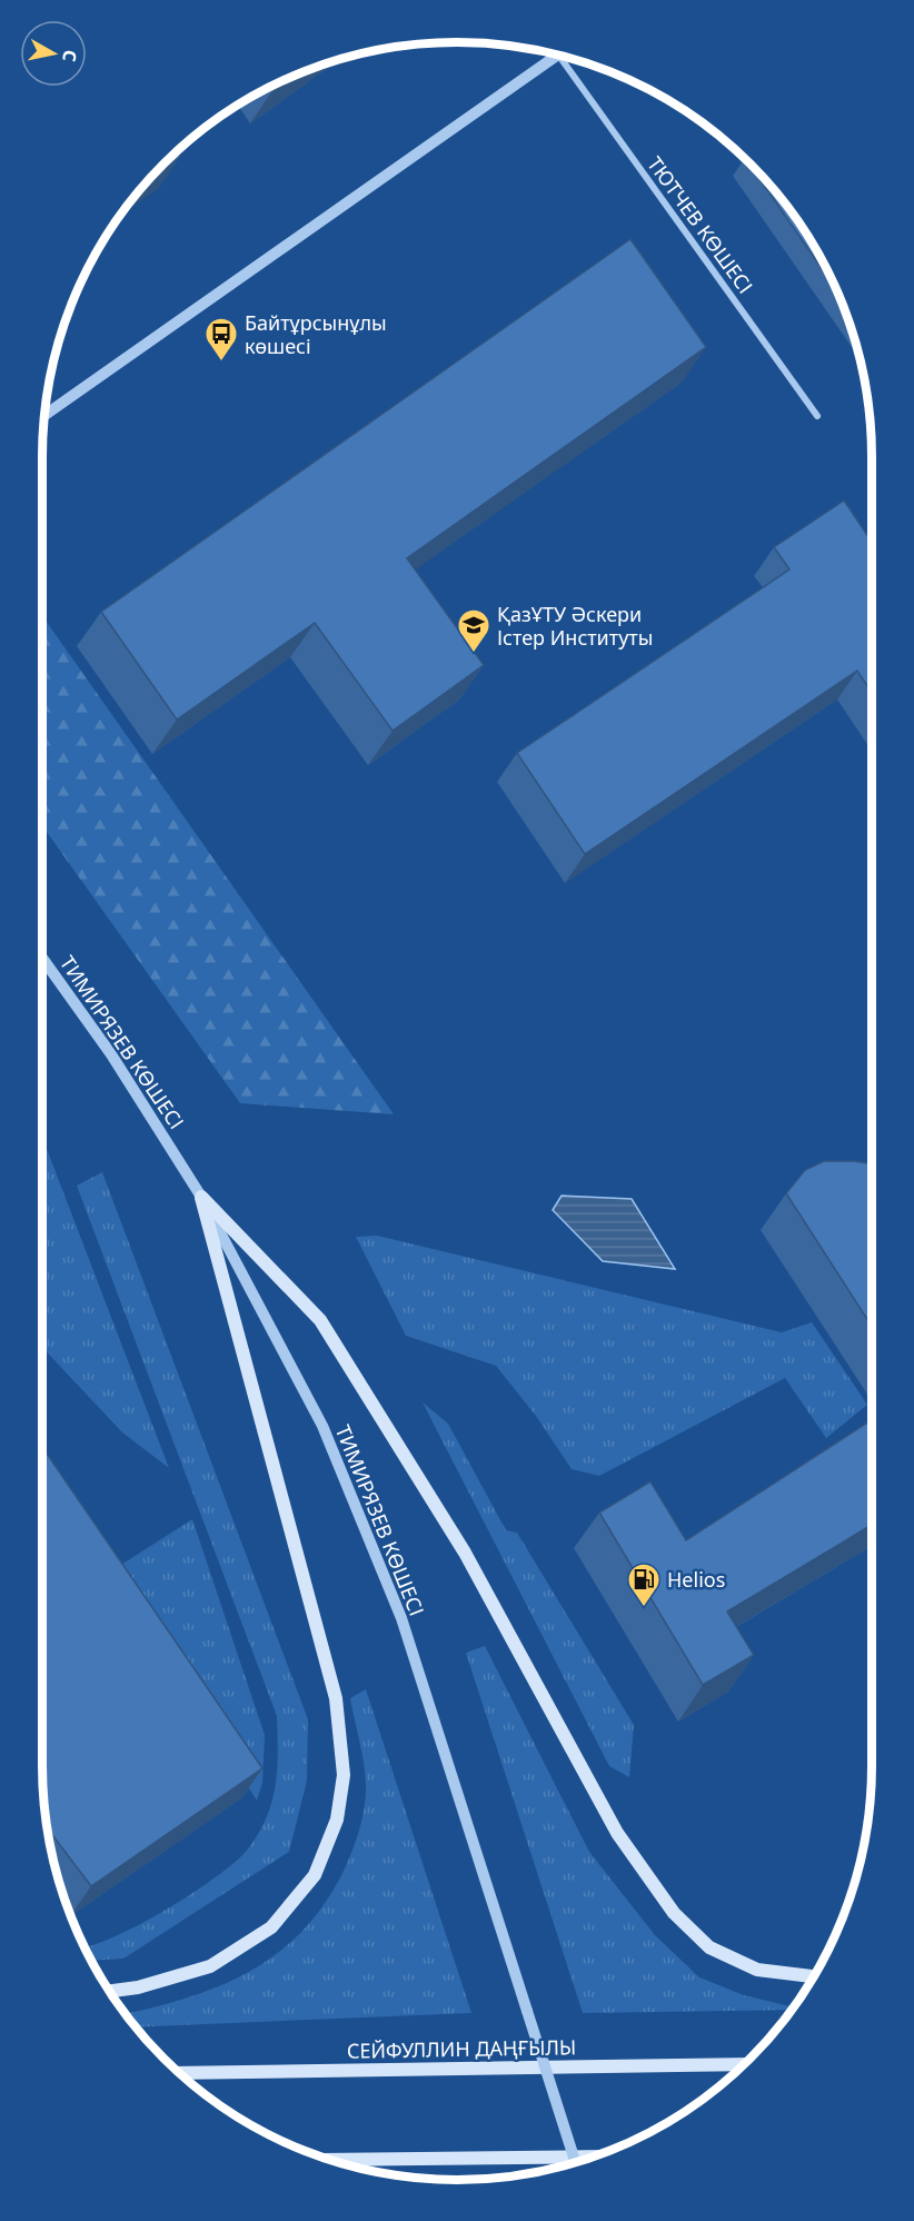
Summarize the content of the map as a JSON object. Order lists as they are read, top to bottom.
{
  "streets": {
    "main road": ["СЕЙФУЛЛИН ДАҢҒЫЛЫ"],
    "street": ["ТЮТЧЕВ КӨШЕСІ", "ТИМИРЯЗЕВ КӨШЕСІ"]
  },
  "places": {
    "bus stop": ["Байтұрсынұлы көшесі"],
    "school or university": ["ҚазҰТУ Әскери Істер Институты"],
    "fuel station": ["Helios"]
  },
  "north": "right"
}
